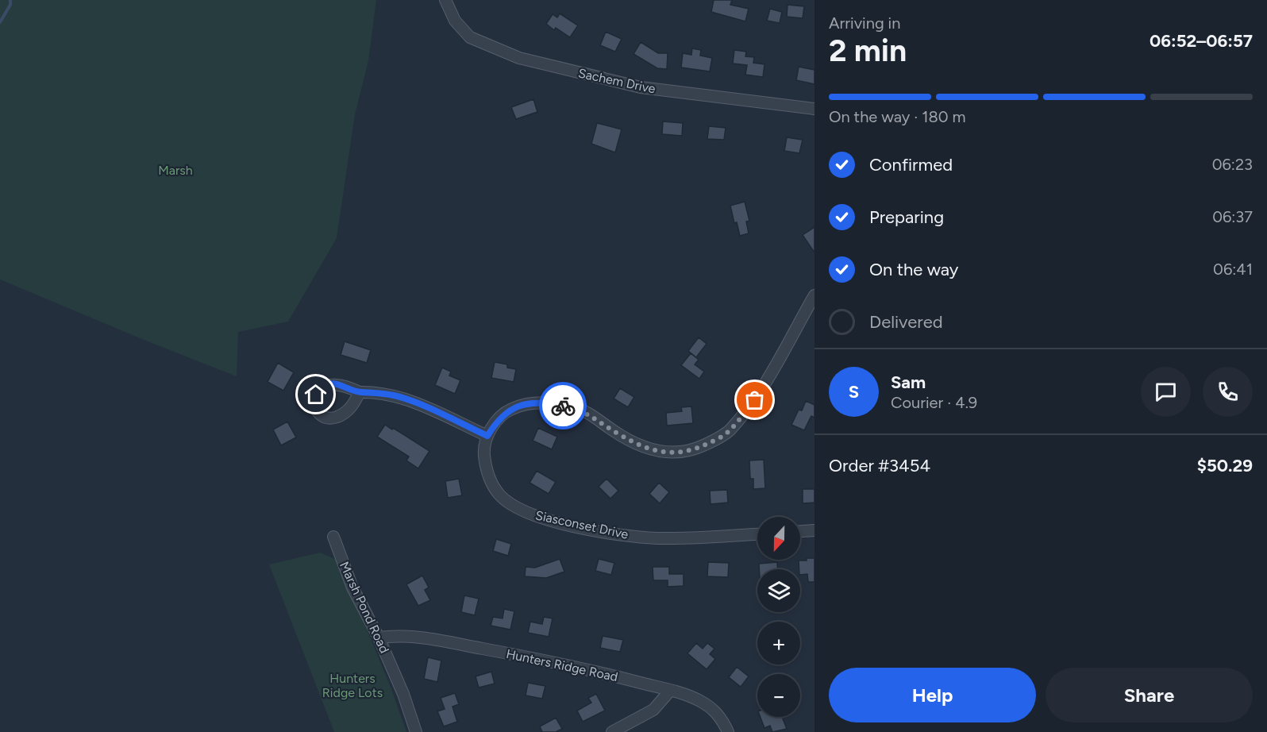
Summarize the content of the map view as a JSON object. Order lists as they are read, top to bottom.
{
  "streets": {
    "street": [
      "Sachem Drive",
      "Siasconset Drive",
      "Marsh Pond Road",
      "Hunters Ridge Road"
    ]
  },
  "crossings": [
    ["Marsh Pond Road", "Hunters Ridge Road"]
  ],
  "parks": ["Marsh", "Hunters Ridge Lots"],
  "north": "bottom",
  "page": {
    "heading": ["2 min", "Arriving in", "06:52–06:57"],
    "panel": [
      "Sam",
      "Courier · 4.9",
      "Order #3454",
      "$50.29"
    ],
    "bar": "On the way · 180 m",
    "list": [
      ["Confirmed", "06:23"],
      ["Preparing", "06:37"],
      ["On the way", "06:41"],
      "Delivered"
    ],
    "round": "S",
    "map_buttons": ["+", "−"],
    "buttons": ["Help", "Share"]
  }
}
